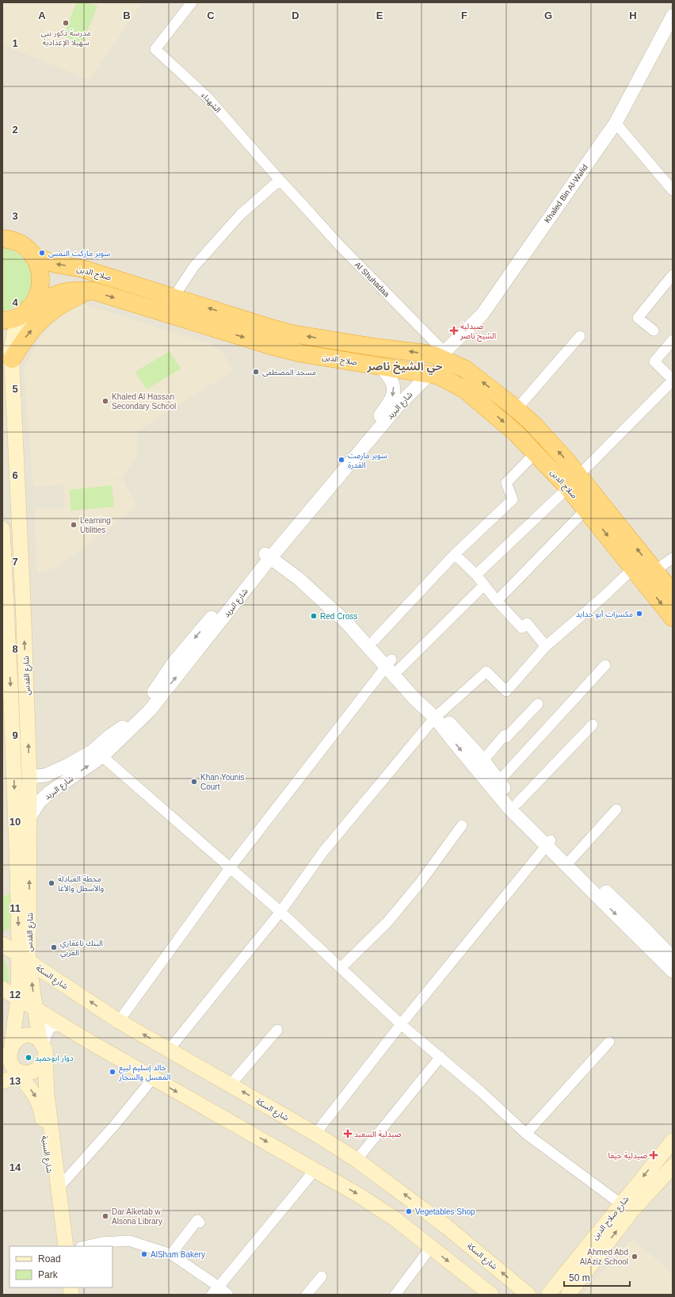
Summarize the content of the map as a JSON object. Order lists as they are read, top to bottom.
{
  "streets": {
    "highway": ["صلاح الدين"],
    "main road": [
      "شارع القدس",
      "شارع السكة",
      "شارع السنية",
      "شارع صلاح الدين"
    ],
    "street": [
      "الشهداء",
      "Khaled Bin Al-Walid",
      "Al Shuhadaa",
      "شارع البريد"
    ]
  },
  "crossings": [
    ["الشهداء", "Al Shuhadaa"],
    ["Khaled Bin Al-Walid", "صلاح الدين"],
    ["Khaled Bin Al-Walid", "Al Shuhadaa"],
    ["صلاح الدين", "Al Shuhadaa"],
    ["صلاح الدين", "شارع البريد"],
    ["صلاح الدين", "شارع القدس"],
    ["شارع البريد", "شارع القدس"],
    ["شارع القدس", "شارع السكة"],
    ["شارع القدس", "شارع السنية"]
  ],
  "districts": ["حي الشيخ ناصر"],
  "places": {
    "other": [
      "مدرسة ذكور بني سهيلا الإعدادية",
      "سوبر ماركت النمس",
      "مسجد المصطفى",
      "Khaled Al Hassan Secondary School",
      "سوبر مارمت القدرة",
      "Learning Utilities",
      "مكسرات أبو حدايد",
      "Red Cross",
      "Khan Younis Court",
      "محطة العبادلة والأسطل والأغا",
      "البنك تاعقاري العربي",
      "دوار ابوحميد",
      "خالد إسليم لبيع المعسل والسجار",
      "Vegetables Shop",
      "Dar Alketab w Alsona Library",
      "AlSham Bakery",
      "Ahmed Abd AlAziz School"
    ],
    "health": ["صيدلية الشيخ ناصر", "صيدلية السعيد", "صيدلية حيفا"]
  },
  "legend": ["Road", "Park"],
  "scale_bar": "50 m",
  "grid": {
    "columns": [
      "A",
      "B",
      "C",
      "D",
      "E",
      "F",
      "G",
      "H"
    ],
    "rows": [
      "1",
      "2",
      "3",
      "4",
      "5",
      "6",
      "7",
      "8",
      "9",
      "10",
      "11",
      "12",
      "13",
      "14"
    ]
  }
}
